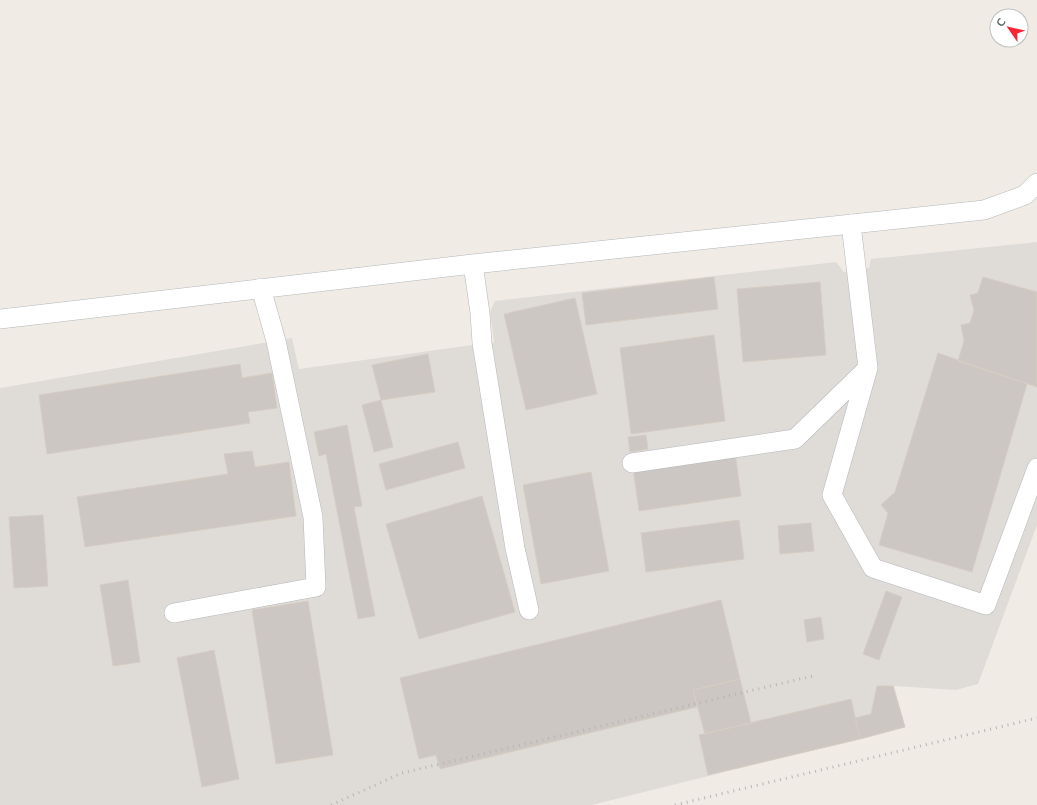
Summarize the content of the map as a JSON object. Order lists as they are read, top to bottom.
{
  "north": "top left"
}
